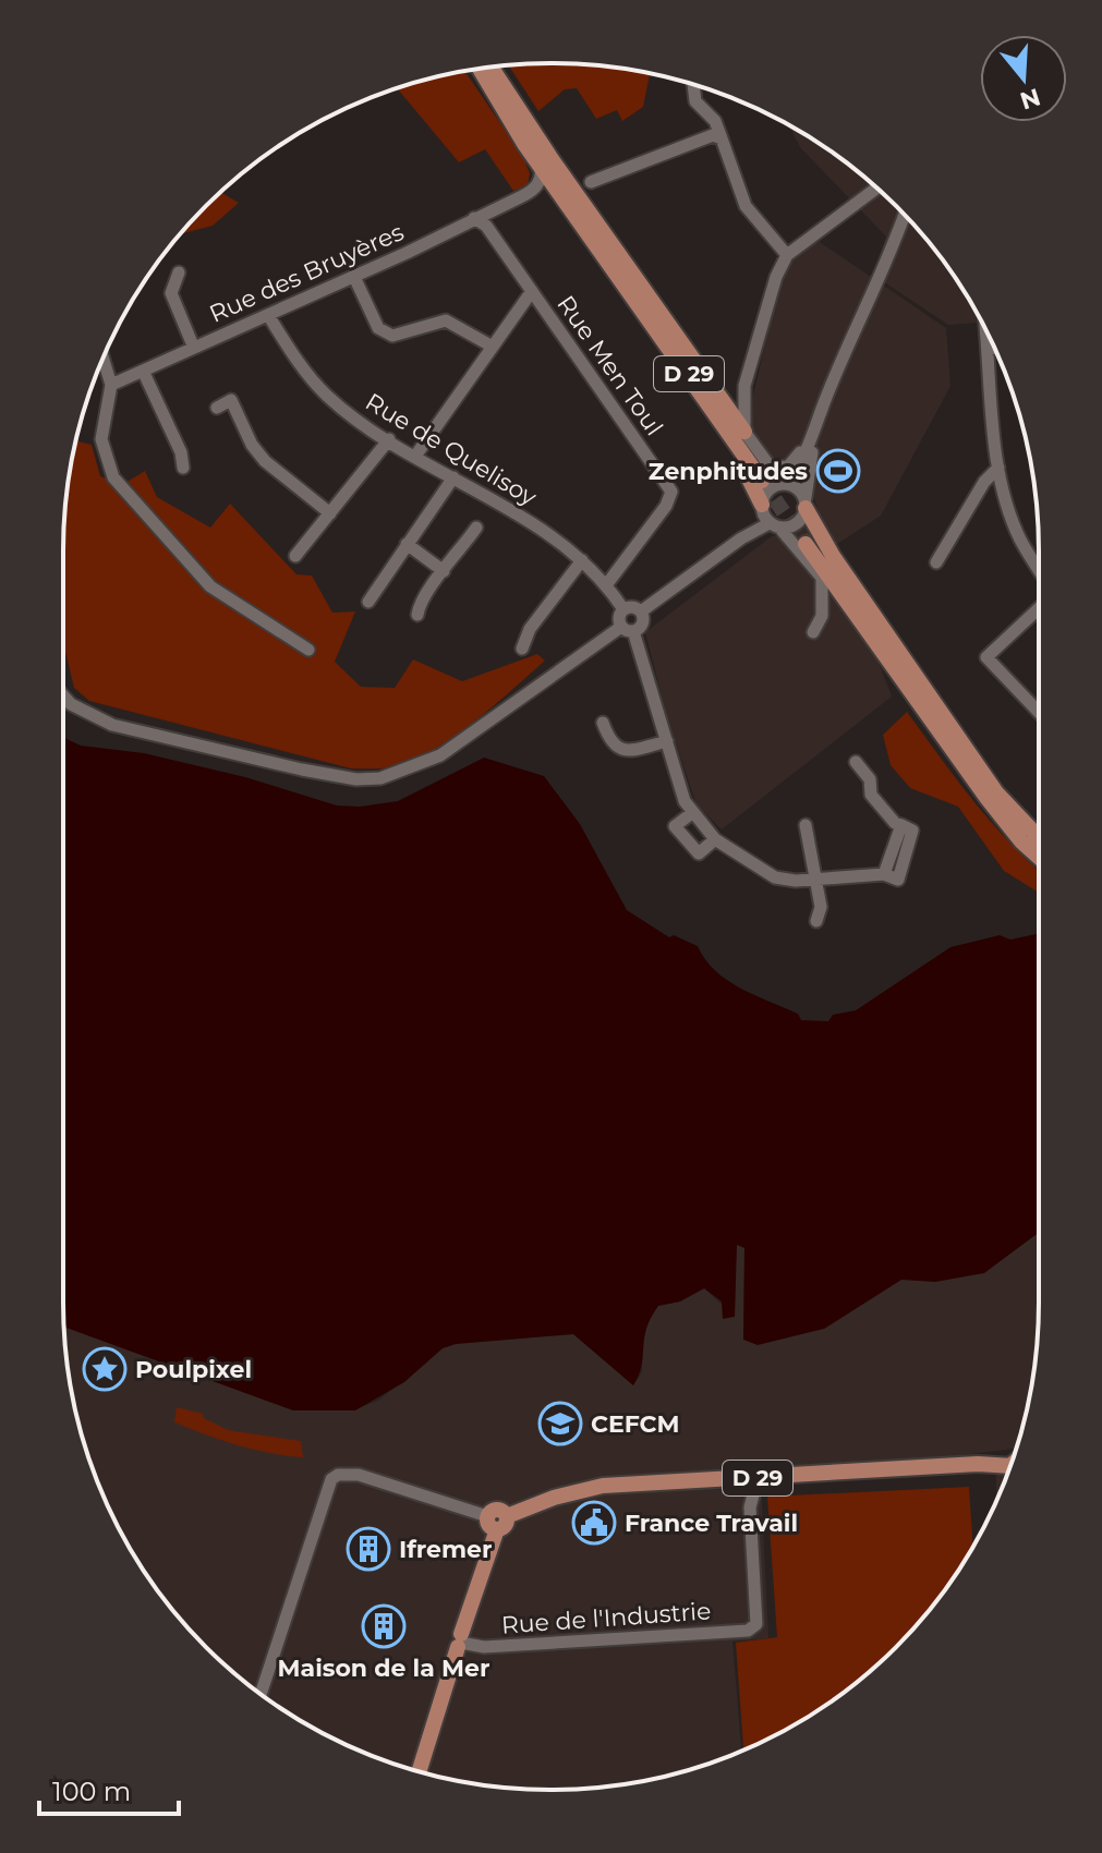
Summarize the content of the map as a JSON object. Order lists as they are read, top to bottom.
{
  "streets": {
    "main road": ["D 29"],
    "street": [
      "Rue des Bruyères",
      "Rue Men Toul",
      "Rue de Quelisoy",
      "Rue de l'Industrie"
    ]
  },
  "crossings": [
    ["Rue des Bruyères", "Rue Men Toul"],
    ["Rue des Bruyères", "D 29"],
    ["Rue des Bruyères", "Rue de Quelisoy"],
    ["Rue Men Toul", "Rue de Quelisoy"],
    ["D 29", "Rue de l'Industrie"]
  ],
  "places": {
    "sports": ["Zenphitudes"],
    "place": ["Poulpixel"],
    "school or university": ["CEFCM"],
    "public building": ["France Travail"],
    "building": ["Ifremer", "Maison de la Mer"]
  },
  "scale_bar": "100 m",
  "north": "bottom"
}
